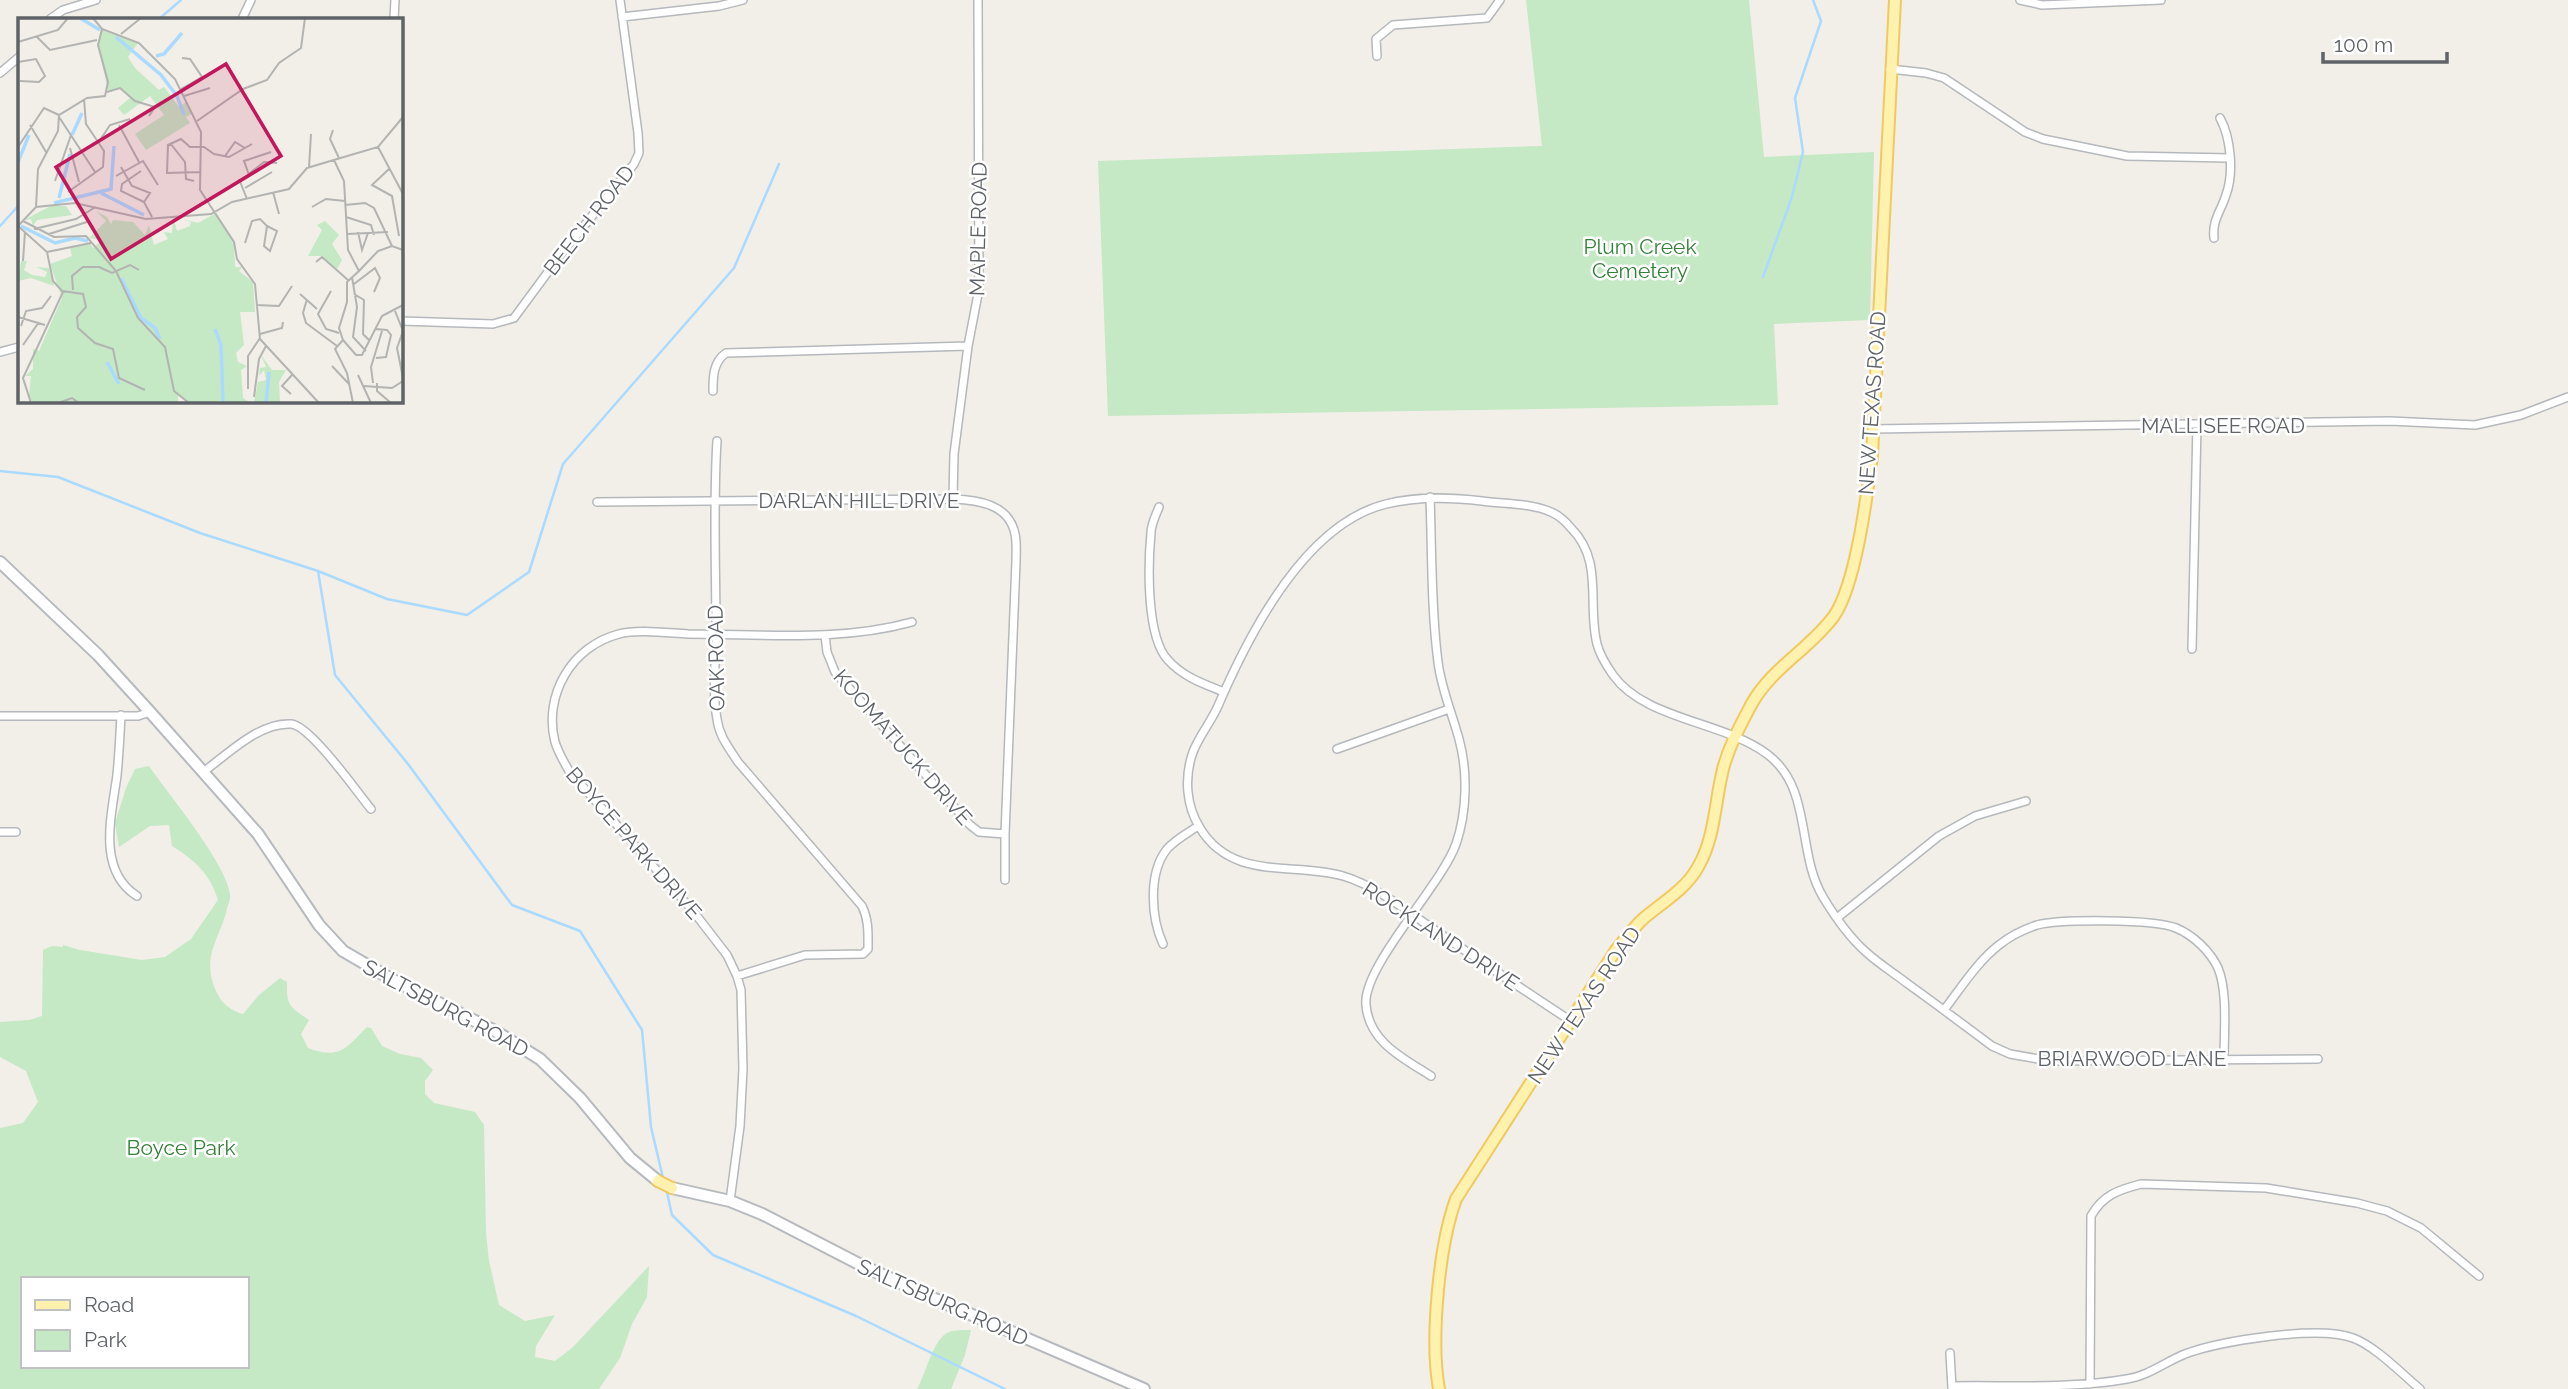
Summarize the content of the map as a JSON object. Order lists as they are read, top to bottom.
{
  "streets": {
    "main road": ["NEW TEXAS ROAD", "SALTSBURG ROAD"],
    "street": [
      "BEECH ROAD",
      "MAPLE ROAD",
      "MALLISEE ROAD",
      "DARLAN HILL DRIVE",
      "OAK ROAD",
      "KOOMATUCK DRIVE",
      "BOYCE PARK DRIVE",
      "ROCKLAND DRIVE",
      "BRIARWOOD LANE"
    ]
  },
  "crossings": [
    ["MAPLE ROAD", "DARLAN HILL DRIVE"],
    ["NEW TEXAS ROAD", "MALLISEE ROAD"],
    ["NEW TEXAS ROAD", "ROCKLAND DRIVE"],
    ["NEW TEXAS ROAD", "BRIARWOOD LANE"],
    ["DARLAN HILL DRIVE", "OAK ROAD"],
    ["DARLAN HILL DRIVE", "KOOMATUCK DRIVE"],
    ["OAK ROAD", "BOYCE PARK DRIVE"],
    ["KOOMATUCK DRIVE", "BOYCE PARK DRIVE"],
    ["BOYCE PARK DRIVE", "SALTSBURG ROAD"],
    ["ROCKLAND DRIVE", "BRIARWOOD LANE"]
  ],
  "parks": ["Plum Creek Cemetery", "Boyce Park"],
  "legend": ["Road", "Park"],
  "scale_bar": "100 m"
}
